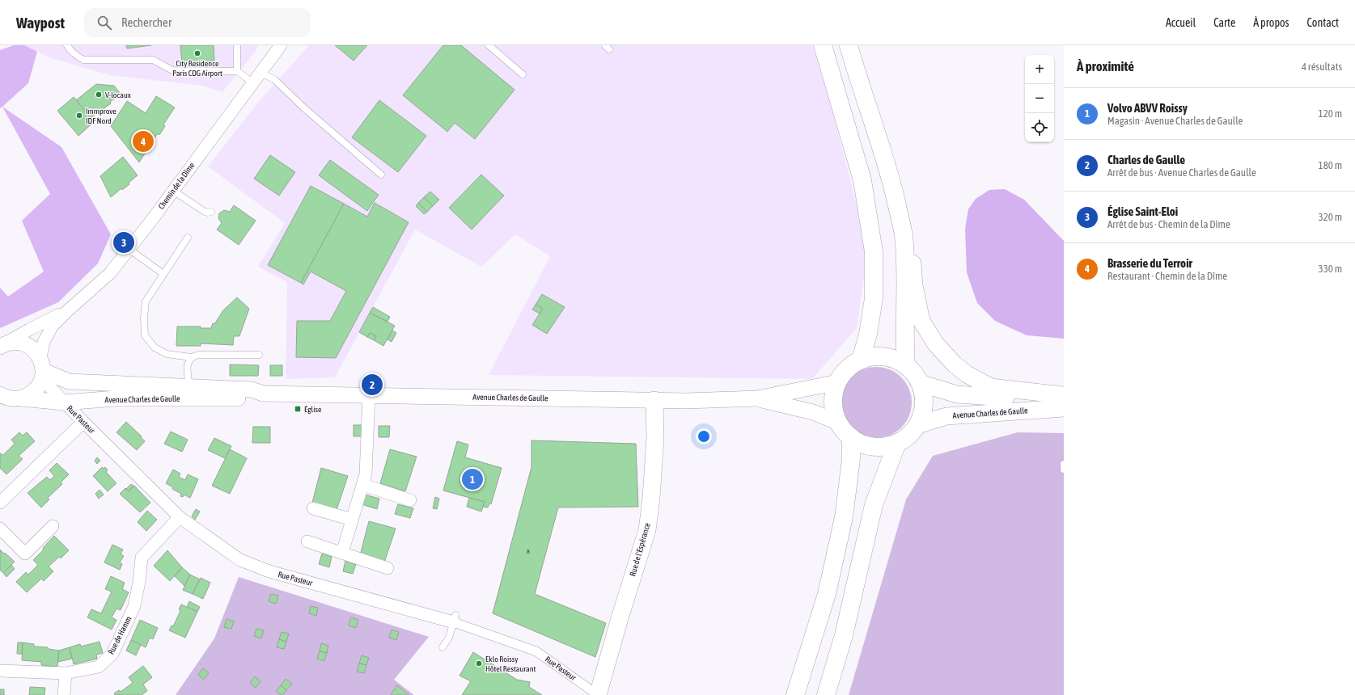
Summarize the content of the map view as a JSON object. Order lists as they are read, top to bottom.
{
  "streets": {
    "main road": ["Avenue Charles de Gaulle", "Rue de l'Espérance"],
    "street": ["Chemin de la Dîme", "Rue Pasteur", "Rue de Hamm"]
  },
  "crossings": [
    ["Chemin de la Dîme", "Avenue Charles de Gaulle"],
    ["Chemin de la Dîme", "Rue Pasteur"],
    ["Avenue Charles de Gaulle", "Rue Pasteur"],
    ["Avenue Charles de Gaulle", "Rue de l'Espérance"],
    ["Rue Pasteur", "Rue de l'Espérance"],
    ["Rue Pasteur", "Rue de Hamm"]
  ],
  "places": {
    "other": [
      "City Residence Paris CDG Airport",
      "V-locaux",
      "Immprove IDF Nord",
      "Eklo Roissy Hôtel Restaurant"
    ],
    "transit": ["Église"]
  },
  "house_numbers": ["8"],
  "page": {
    "header": "Waypost",
    "search": "Rechercher",
    "nav": [
      "Accueil",
      "Carte",
      "À propos",
      "Contact"
    ],
    "heading": ["À proximité", "4 résultats"],
    "map_buttons": ["+", "−"],
    "list": [
      {
        "mark": "1",
        "name": "Volvo ABVV Roissy",
        "note": "Magasin · Avenue Charles de Gaulle",
        "value": "120 m"
      },
      {
        "mark": "2",
        "name": "Charles de Gaulle",
        "note": "Arrêt de bus · Avenue Charles de Gaulle",
        "value": "180 m"
      },
      {
        "mark": "3",
        "name": "Église Saint-Eloi",
        "note": "Arrêt de bus · Chemin de la Dîme",
        "value": "320 m"
      },
      {
        "mark": "4",
        "name": "Brasserie du Terroir",
        "note": "Restaurant · Chemin de la Dîme",
        "value": "330 m"
      }
    ],
    "pins": [
      "4",
      "3",
      "2",
      "1"
    ]
  }
}
